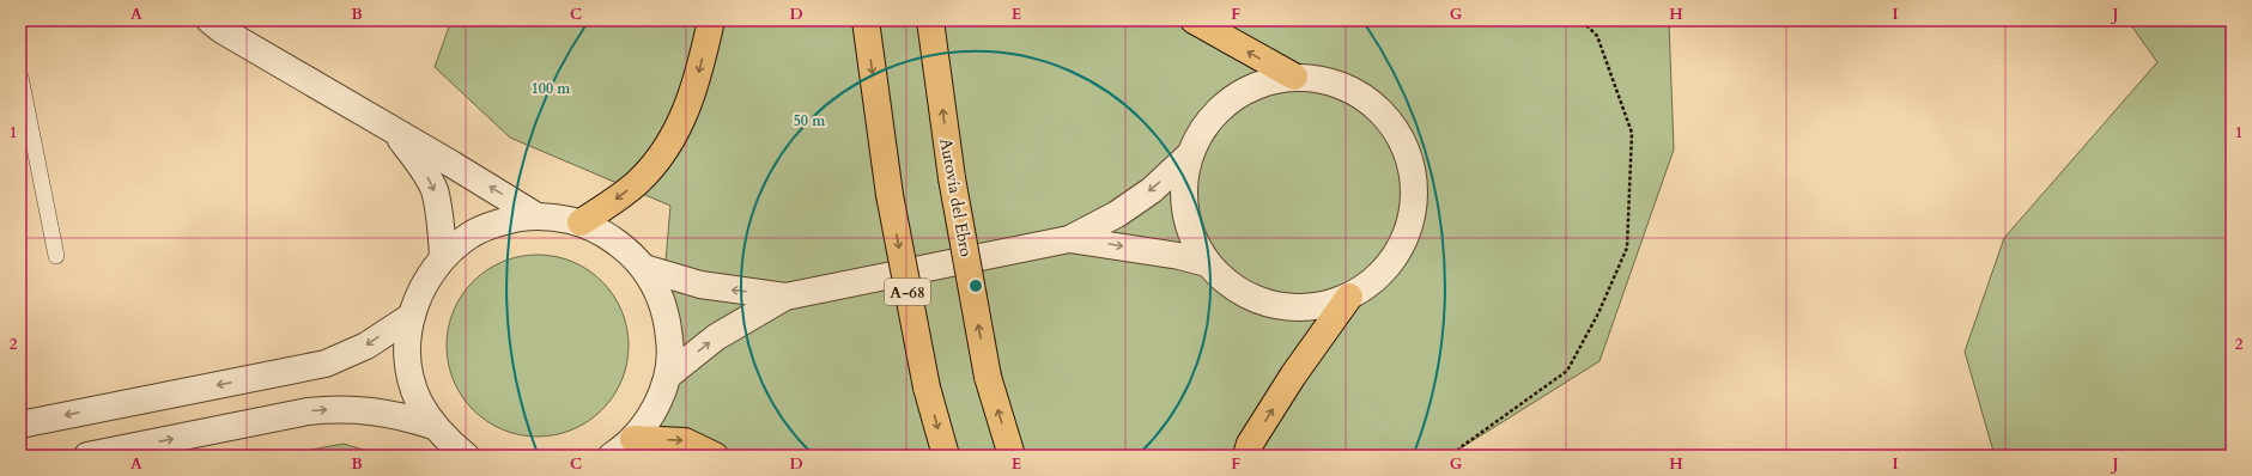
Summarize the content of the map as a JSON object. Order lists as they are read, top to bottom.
{
  "streets": {
    "highway": ["Autovía del Ebro", "A-68"]
  },
  "grid": {
    "columns": [
      "A",
      "B",
      "C",
      "D",
      "E",
      "F",
      "G",
      "H",
      "I",
      "J"
    ],
    "rows": ["1", "2"]
  },
  "rings": ["100 m", "50 m"]
}
